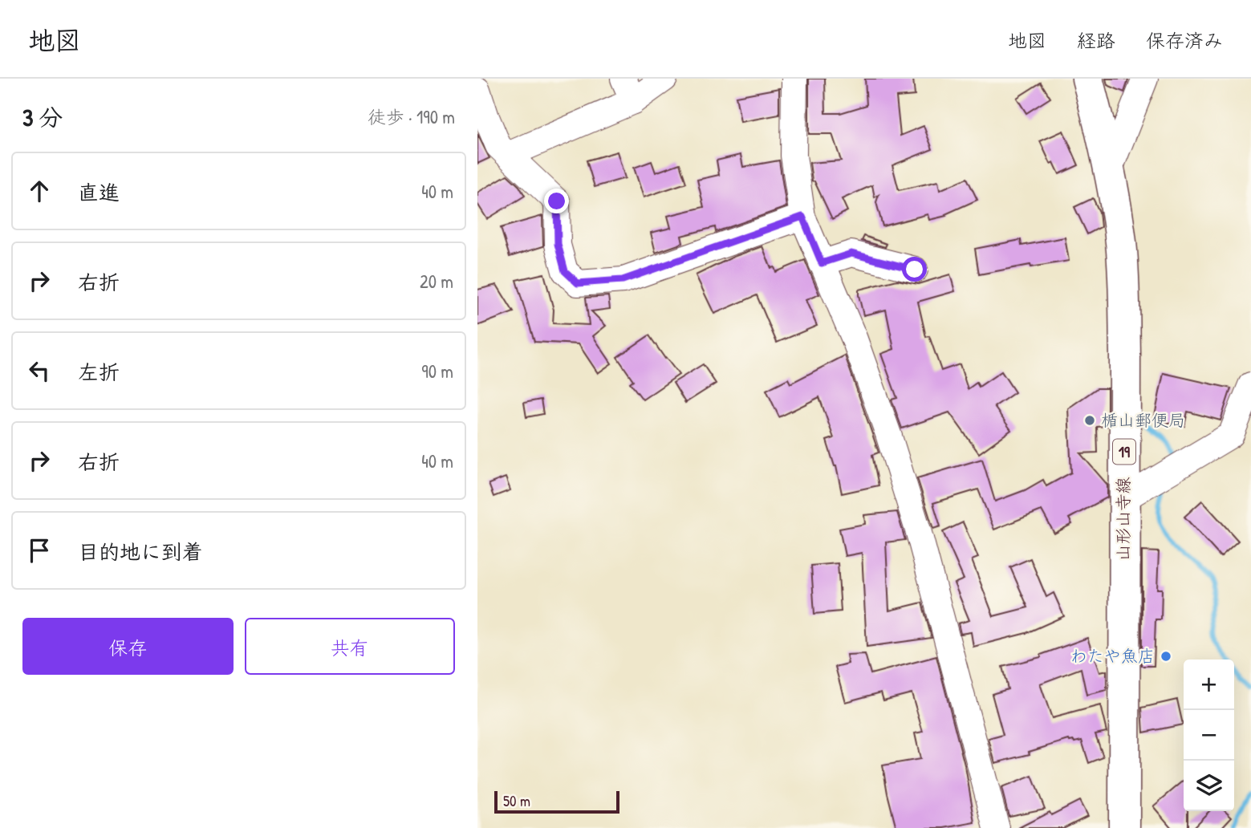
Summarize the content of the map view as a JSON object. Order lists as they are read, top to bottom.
{
  "streets": {
    "main road": ["19", "山形山寺線"]
  },
  "places": ["楯山郵便局", "わたや魚店"],
  "scale_bar": "50 m",
  "page": {
    "header": "地図",
    "nav": ["地図", "経路", "保存済み"],
    "heading": ["3 分", "徒歩 · 190 m"],
    "list": [
      ["直進", "40 m"],
      ["右折", "20 m"],
      ["左折", "90 m"],
      ["右折", "40 m"],
      "目的地に到着"
    ],
    "buttons": ["保存", "共有"],
    "map_buttons": ["+", "−"],
    "scale": "50 m"
  }
}
